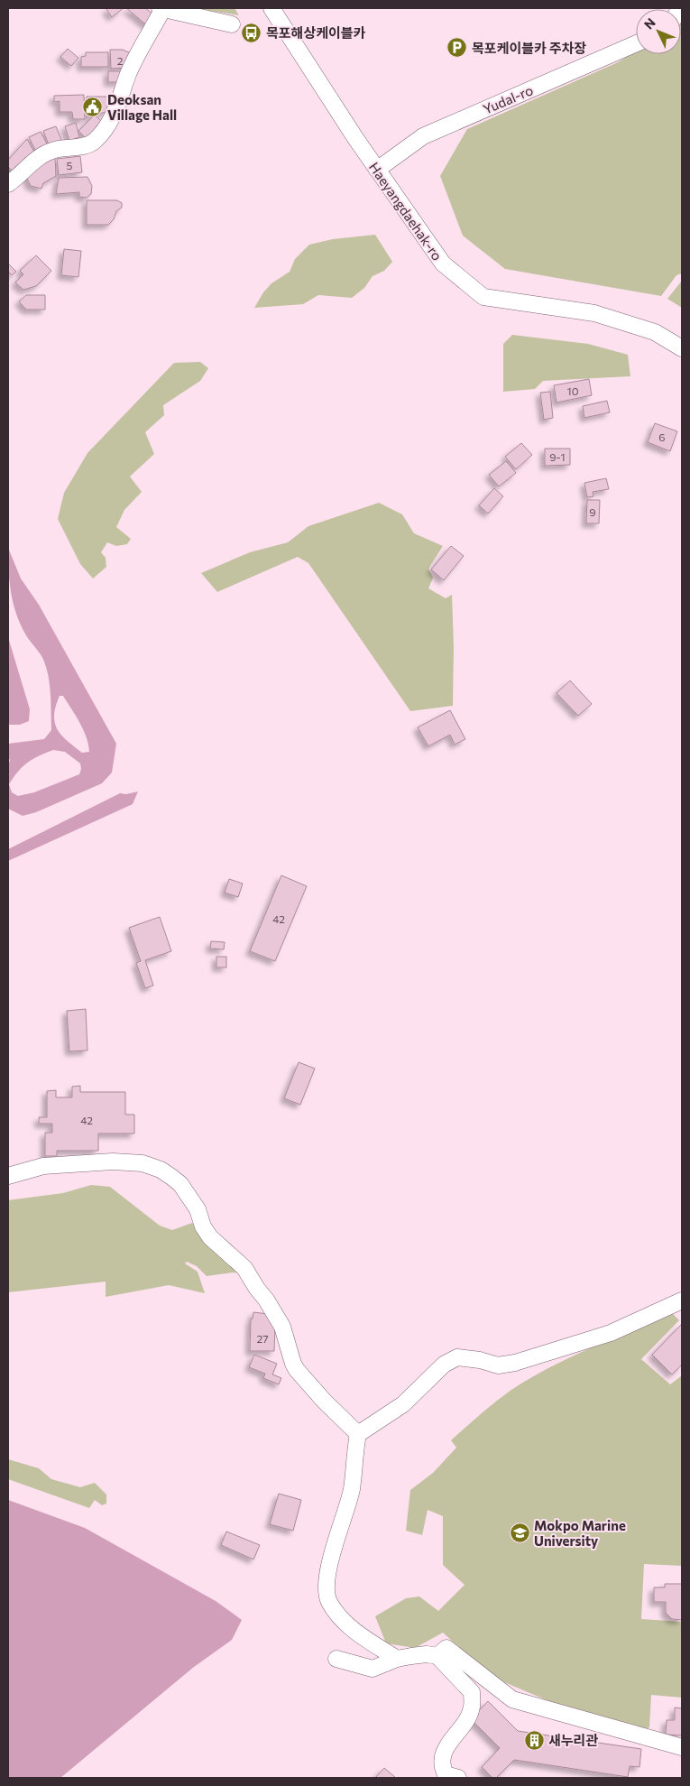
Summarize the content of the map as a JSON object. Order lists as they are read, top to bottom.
{
  "streets": {
    "street": ["Yudal-ro", "Haeyangdaehak-ro"]
  },
  "crossings": [
    ["Yudal-ro", "Haeyangdaehak-ro"]
  ],
  "places": {
    "bus stop": ["목포해상케이블카"],
    "parking": ["목포케이블카 주차장"],
    "public building": ["Deoksan Village Hall"],
    "school or university": ["Mokpo Marine University"],
    "building": ["새누리관"]
  },
  "house_numbers": [
    "2",
    "5",
    "10",
    "6",
    "9-1",
    "9",
    "42",
    "42",
    "27"
  ],
  "north": "top left"
}
